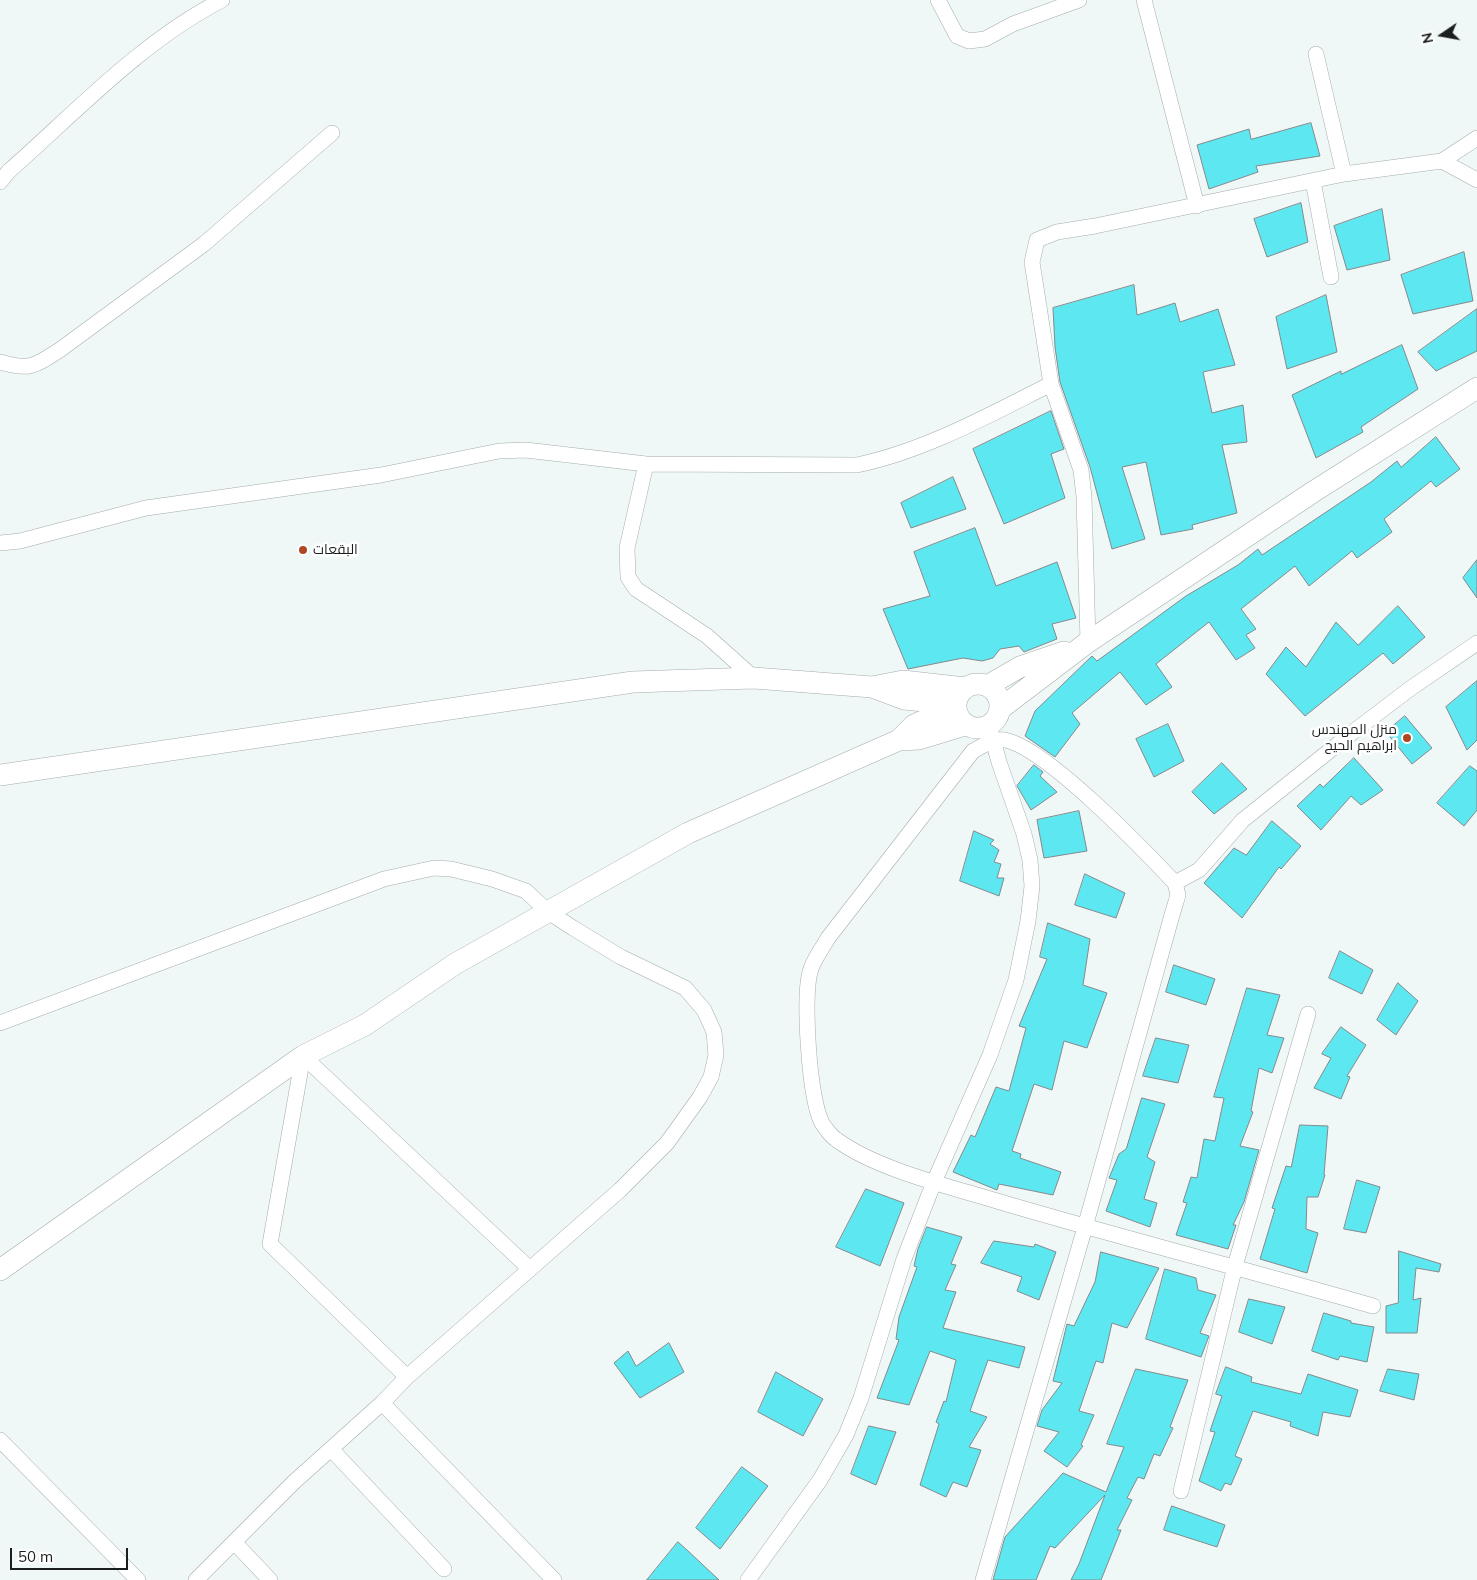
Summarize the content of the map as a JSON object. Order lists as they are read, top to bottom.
{
  "places": ["البقعات", "منزل المهندس ابراهيم الحيح"],
  "scale_bar": "50 m",
  "north": "left"
}
